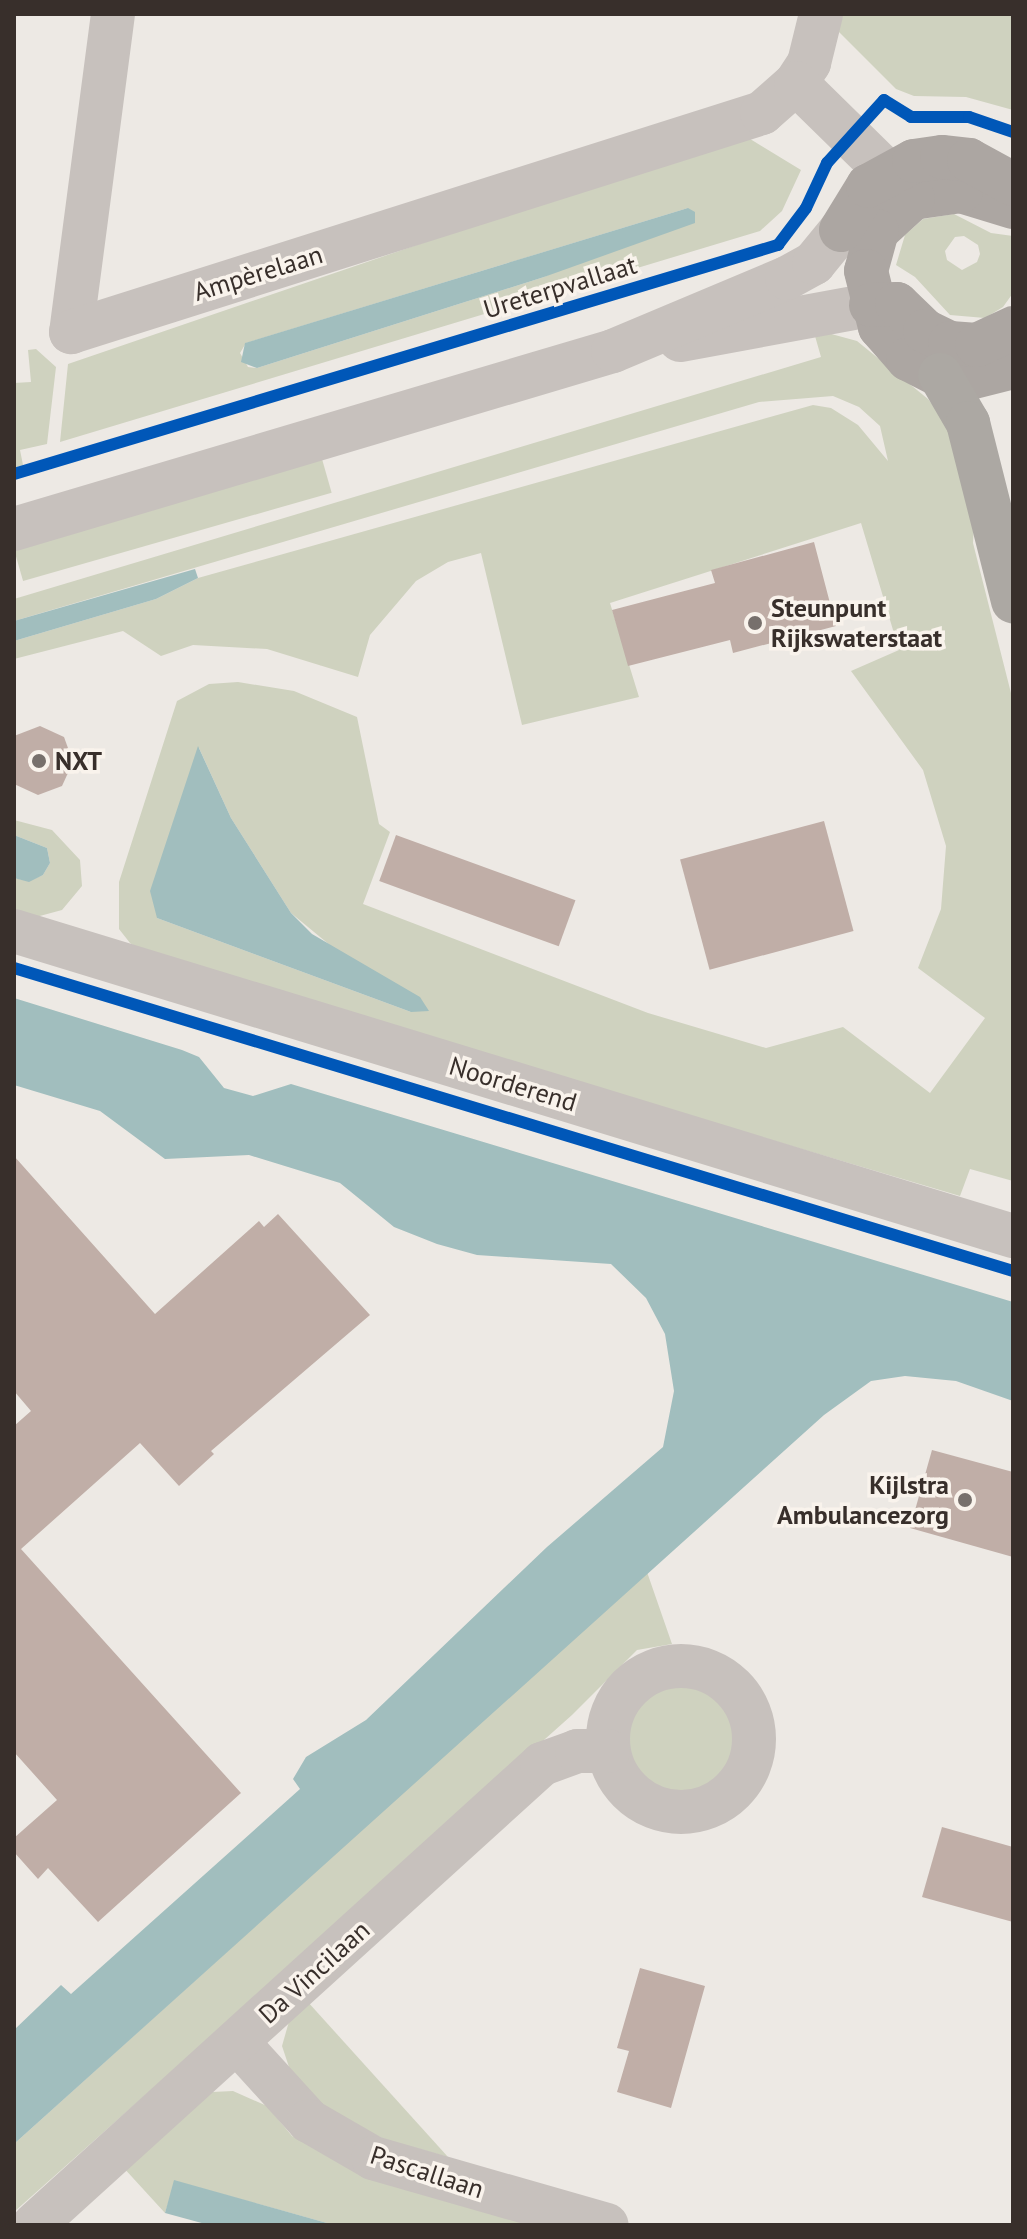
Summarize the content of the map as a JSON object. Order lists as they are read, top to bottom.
{
  "streets": {
    "street": [
      "Ampèrelaan",
      "Noorderend",
      "Da Vincilaan",
      "Pascallaan"
    ],
    "cycle path": ["Ureterpvallaat"]
  },
  "crossings": [
    ["Da Vincilaan", "Pascallaan"]
  ],
  "places": ["Steunpunt Rijkswaterstaat", "NXT", "Kijlstra Ambulancezorg"]
}
